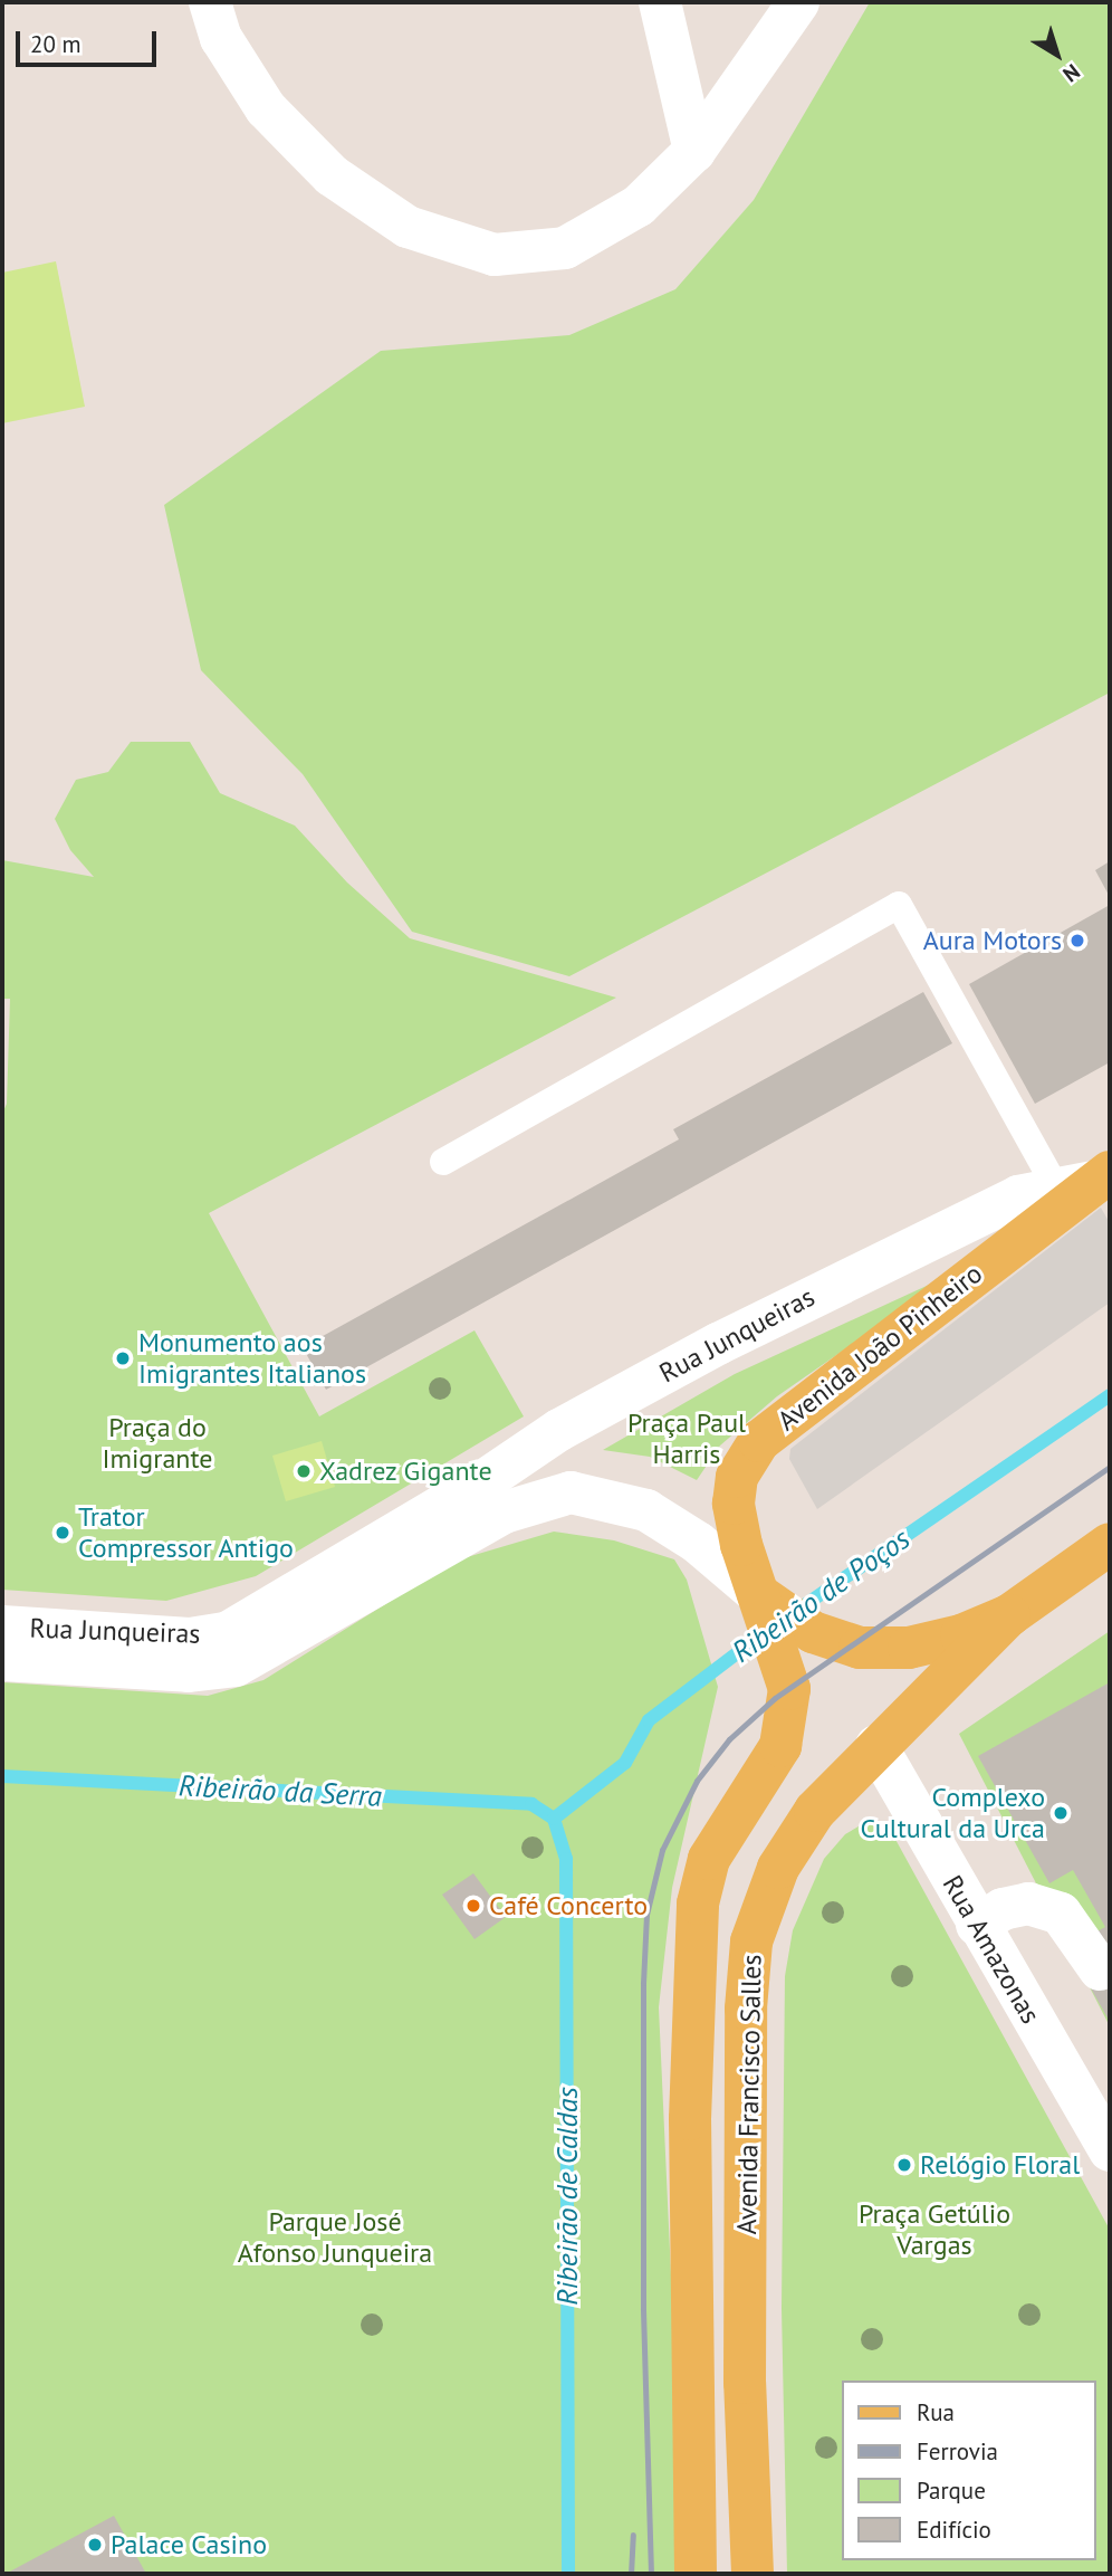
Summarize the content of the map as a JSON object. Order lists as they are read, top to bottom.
{
  "streets": {
    "main road": ["Avenida João Pinheiro", "Avenida Francisco Salles"],
    "street": ["Rua Junqueiras", "Rua Amazonas"]
  },
  "crossings": [
    ["Rua Junqueiras", "Avenida João Pinheiro"],
    ["Avenida João Pinheiro", "Avenida Francisco Salles"],
    ["Rua Amazonas", "Avenida Francisco Salles"]
  ],
  "water": ["Ribeirão de Poços", "Ribeirão da Serra", "Ribeirão de Caldas"],
  "parks": [
    "Praça Paul Harris",
    "Praça do Imigrante",
    "Praça Getúlio Vargas",
    "Parque José Afonso Junqueira"
  ],
  "places": [
    "Aura Motors",
    "Monumento aos Imigrantes Italianos",
    "Xadrez Gigante",
    "Trator Compressor Antigo",
    "Complexo Cultural da Urca",
    "Café Concerto",
    "Relógio Floral",
    "Palace Casino"
  ],
  "legend": [
    "Rua",
    "Ferrovia",
    "Parque",
    "Edifício"
  ],
  "scale_bar": "20 m",
  "north": "bottom right"
}
